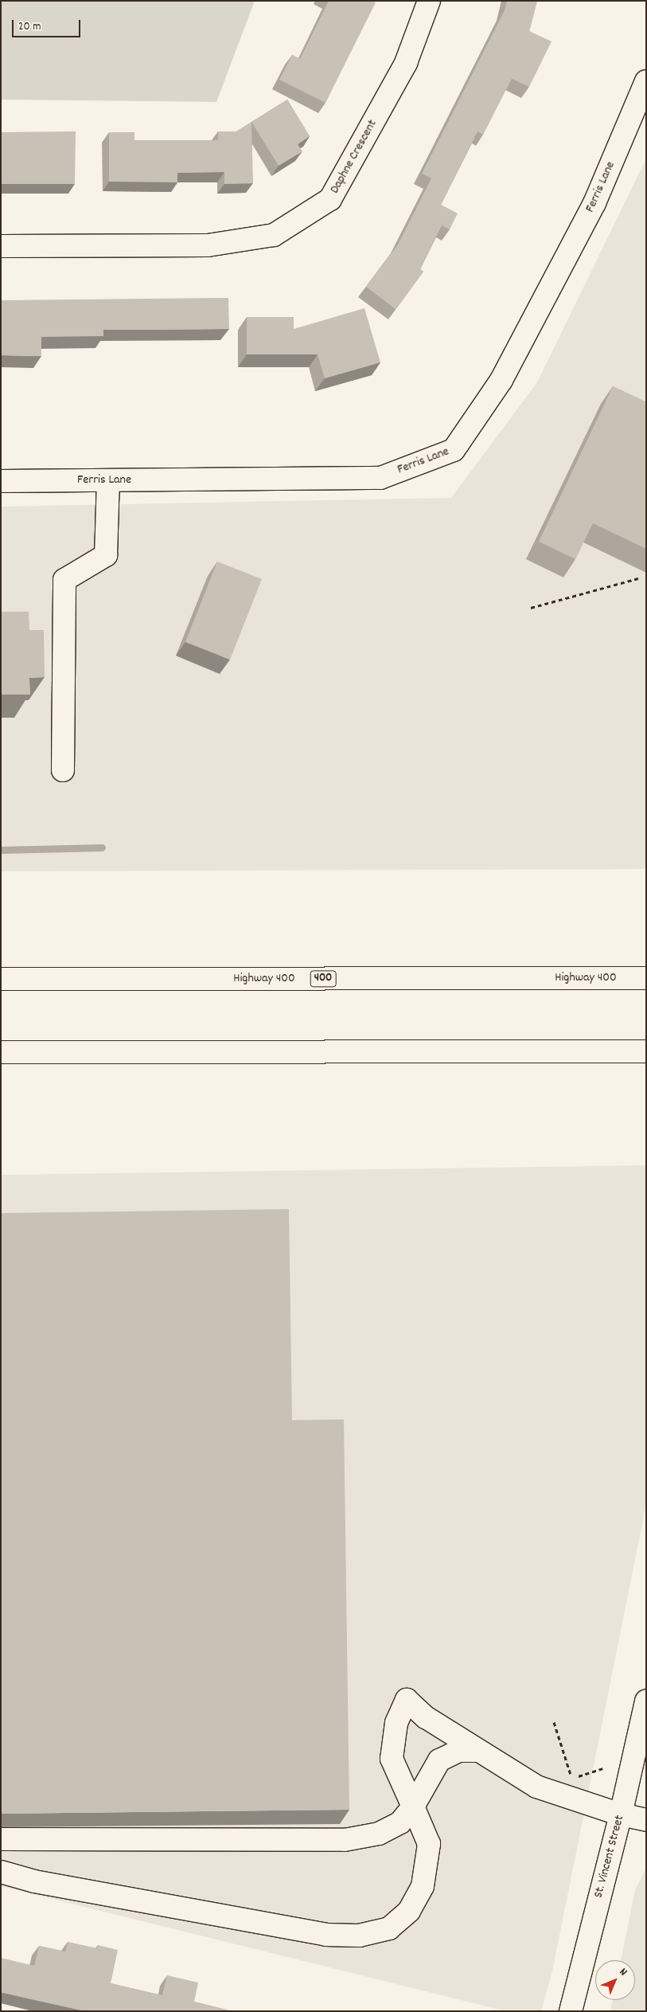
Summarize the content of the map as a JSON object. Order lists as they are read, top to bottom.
{
  "streets": {
    "main road": [
      "Daphne Crescent",
      "Ferris Lane",
      "Highway 400",
      "400",
      "St. Vincent Street"
    ]
  },
  "scale_bar": "20 m",
  "north": "top right"
}
